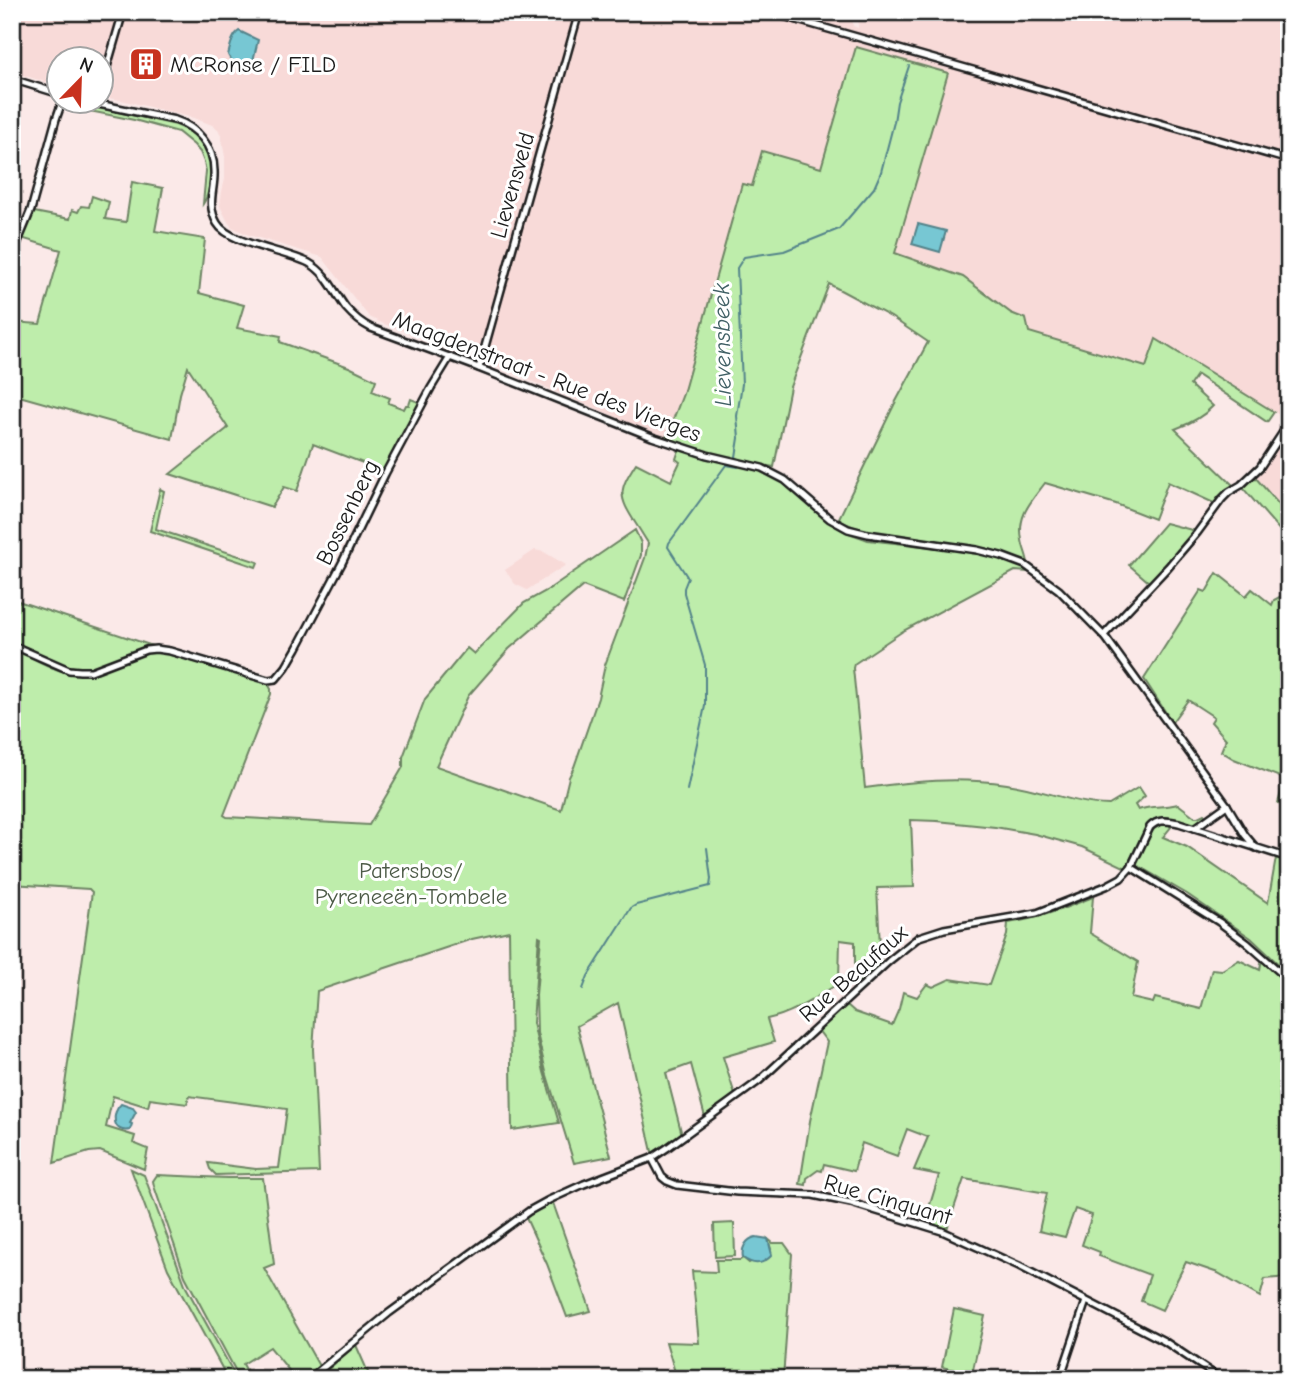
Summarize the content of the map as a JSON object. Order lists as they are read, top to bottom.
{
  "streets": {
    "street": [
      "Lievensveld",
      "Maagdenstraat - Rue des Vierges",
      "Bossenberg",
      "Rue Beaufaux",
      "Rue Cinquant"
    ]
  },
  "crossings": [
    ["Lievensveld", "Maagdenstraat - Rue des Vierges"],
    ["Maagdenstraat - Rue des Vierges", "Bossenberg"],
    ["Rue Beaufaux", "Rue Cinquant"]
  ],
  "water": ["Lievensbeek"],
  "parks": ["Patersbos/ Pyreneeën-Tombele"],
  "places": {
    "building": ["MCRonse / FILD"]
  },
  "north": "top right"
}
